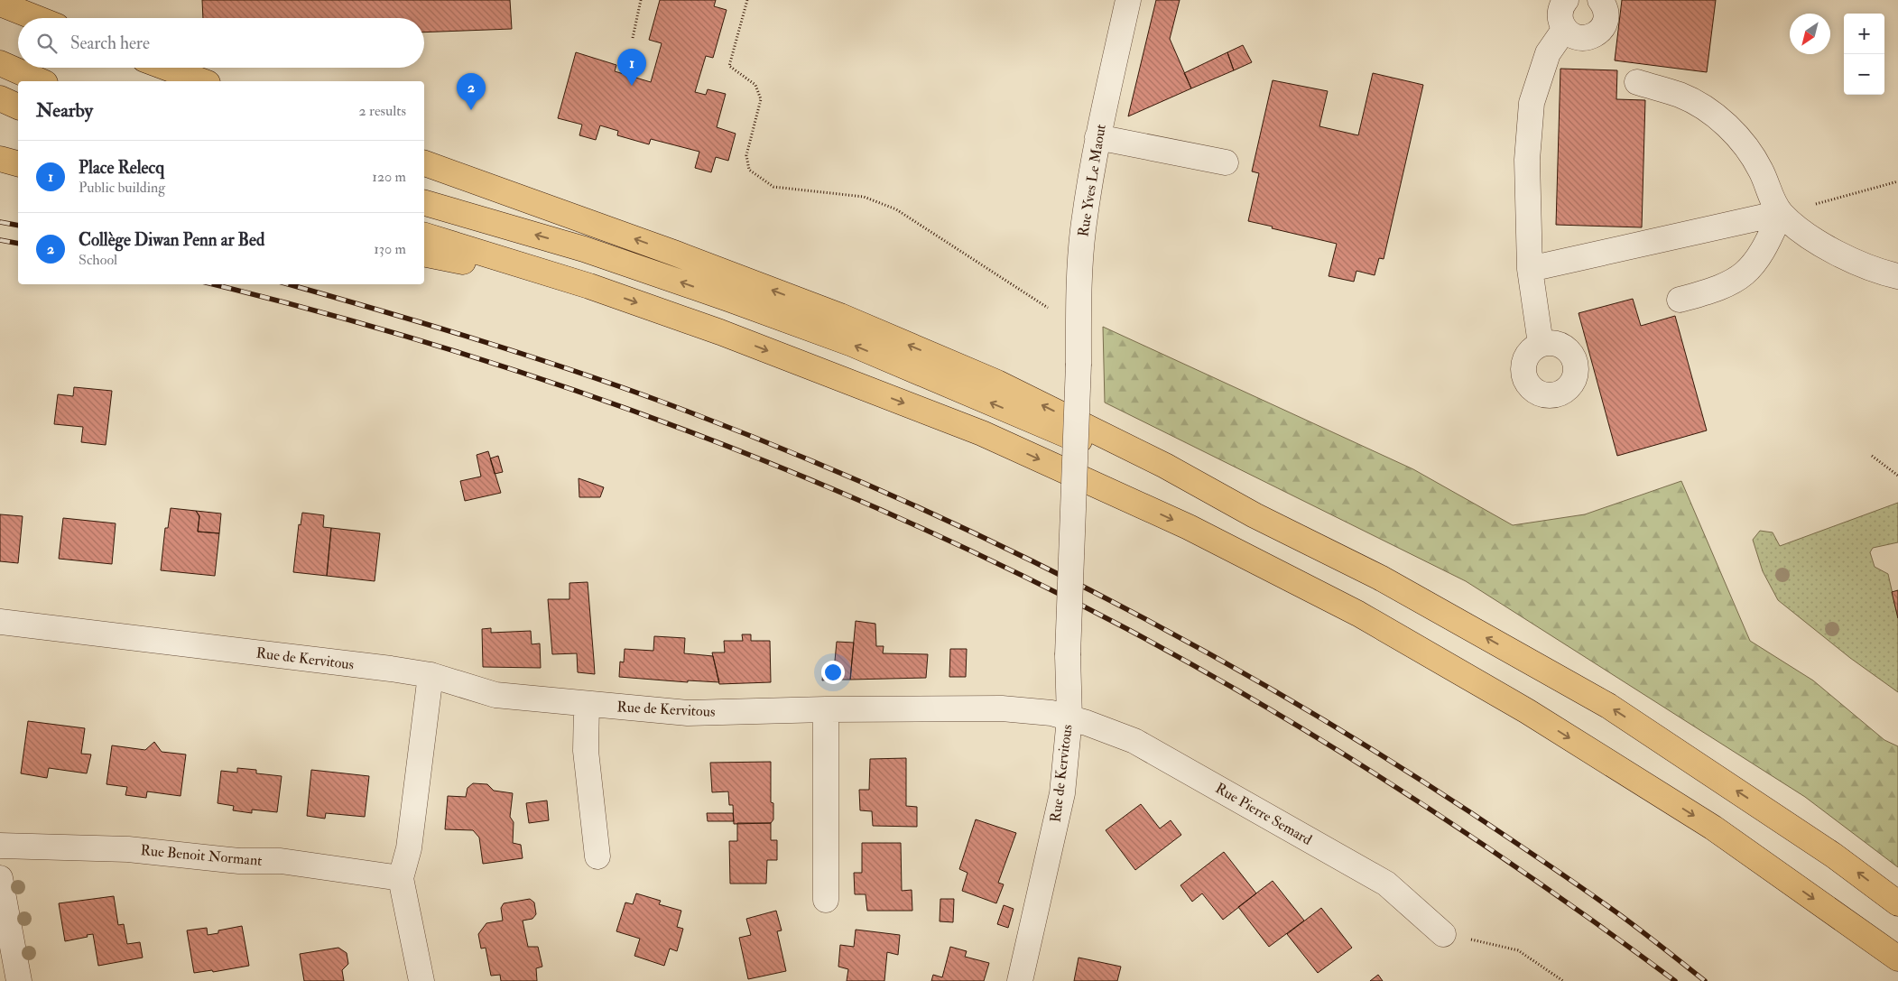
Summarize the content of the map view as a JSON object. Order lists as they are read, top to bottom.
{
  "streets": {
    "street": [
      "Rue Yves Le Maout",
      "Rue de Kervitous",
      "Rue Pierre Semard",
      "Rue Benoit Normant"
    ]
  },
  "crossings": [
    ["Rue Yves Le Maout", "Rue de Kervitous"],
    ["Rue Yves Le Maout", "Rue Pierre Semard"],
    ["Rue de Kervitous", "Rue Pierre Semard"]
  ],
  "north": "bottom left",
  "page": {
    "map_buttons": ["+", "−"],
    "search": "Search here",
    "pins": ["1", "2"],
    "heading": ["Nearby", "2 results"],
    "list": [
      {
        "mark": "1",
        "name": "Place Relecq",
        "note": "Public building",
        "value": "120 m"
      },
      {
        "mark": "2",
        "name": "Collège Diwan Penn ar Bed",
        "note": "School",
        "value": "130 m"
      }
    ]
  }
}
